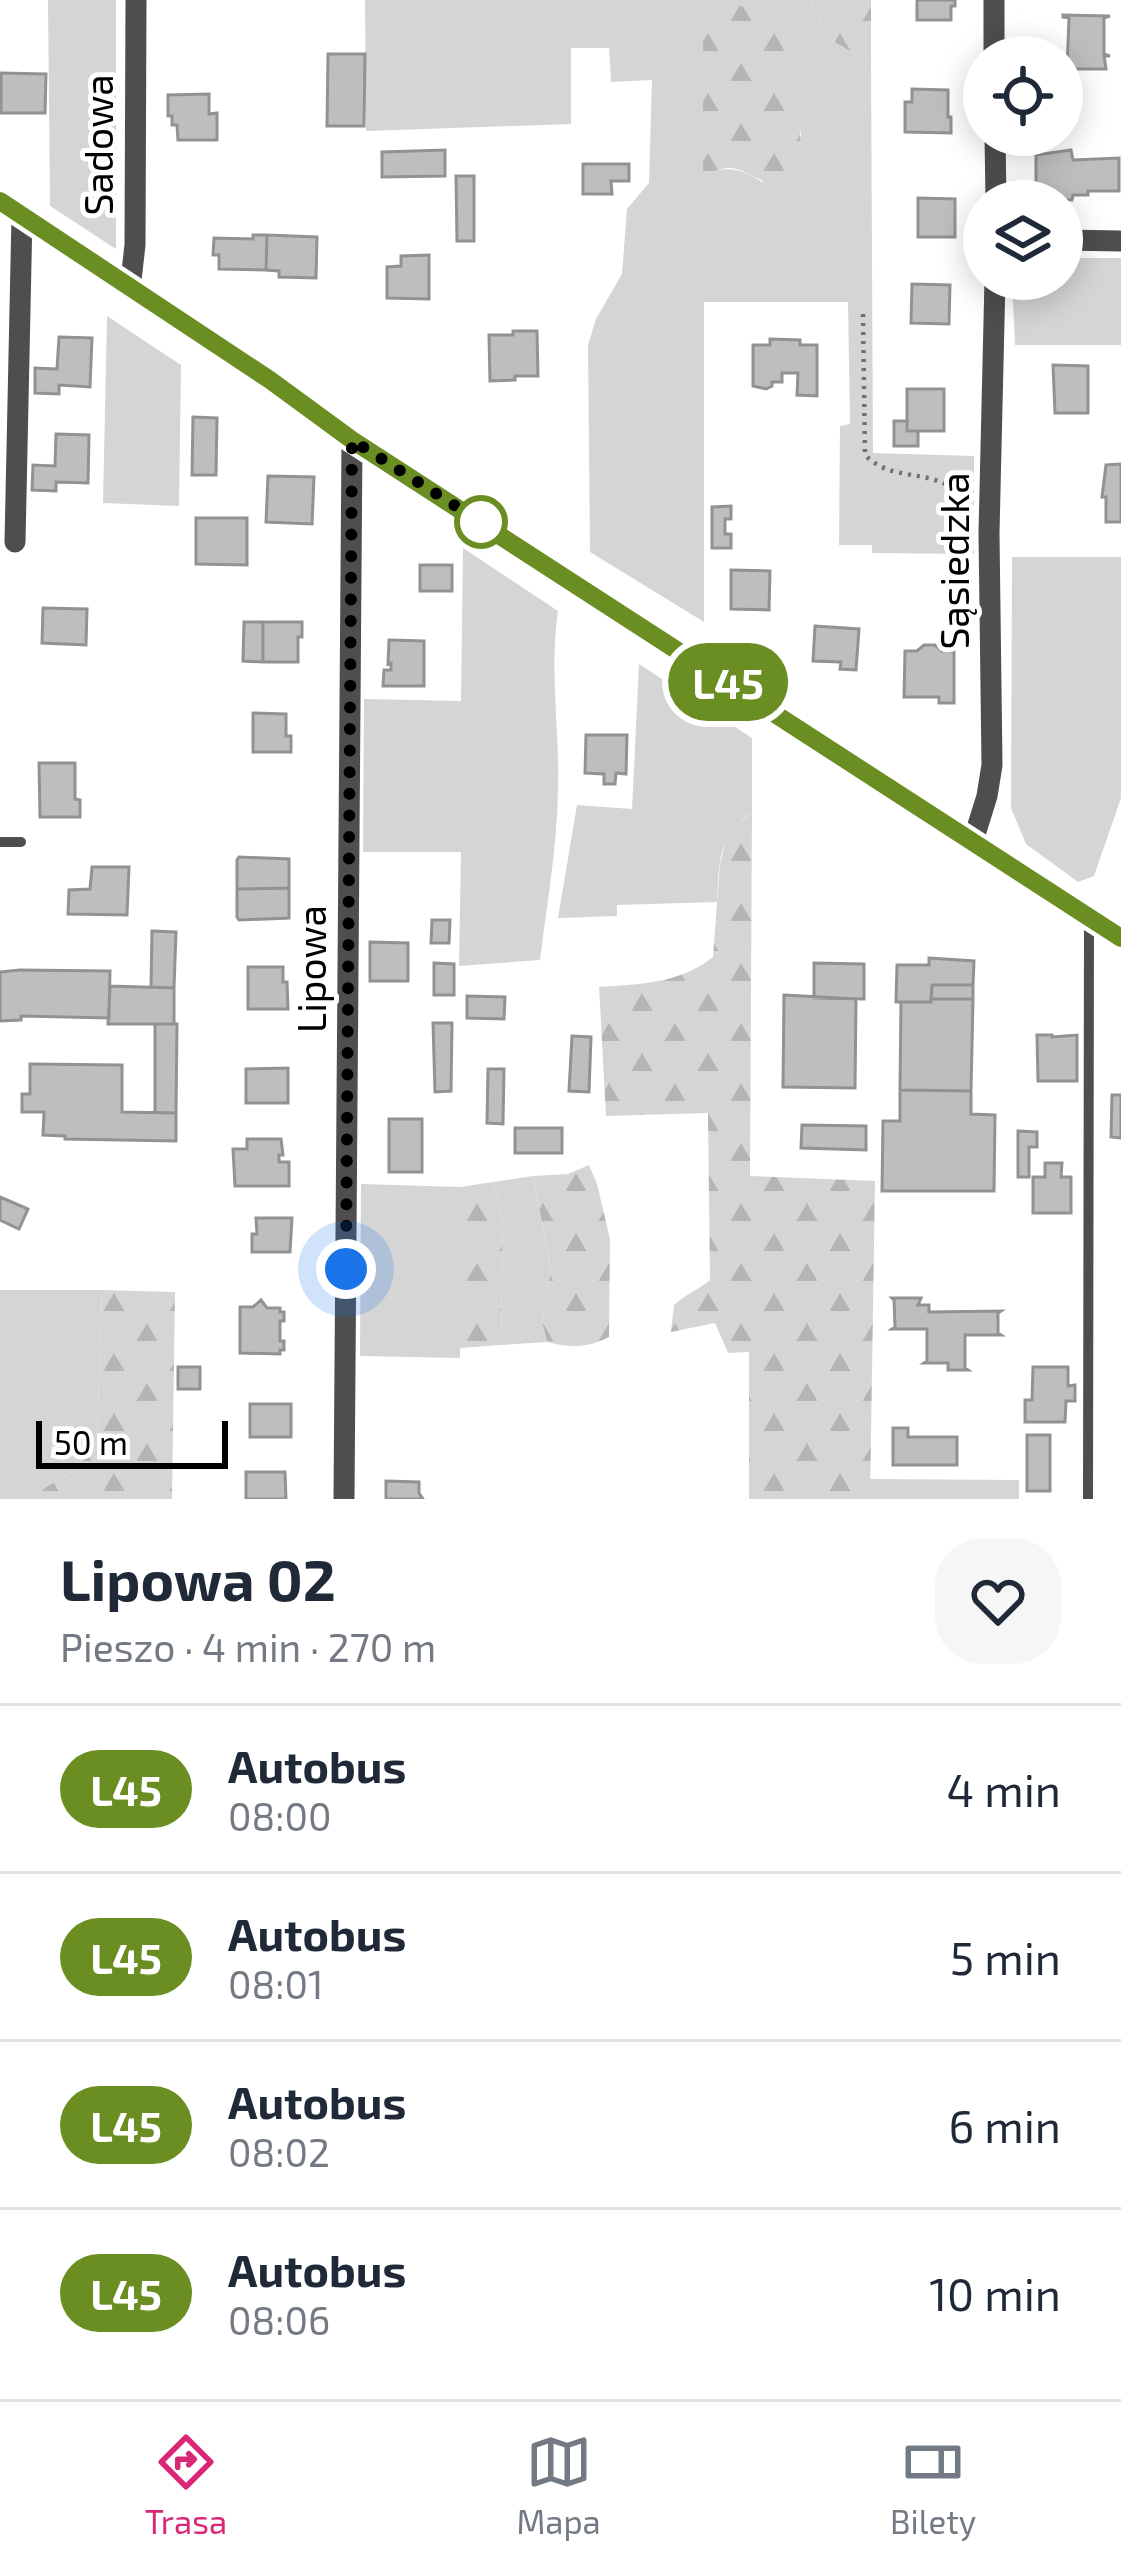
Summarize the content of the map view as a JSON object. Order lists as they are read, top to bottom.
{
  "streets": {
    "street": ["Sadowa", "Sąsiedzka", "Lipowa"]
  },
  "lines": ["bus line L45"],
  "scale_bar": "50 m",
  "page": {
    "on_map": "L45",
    "scale": "50 m",
    "heading": ["Lipowa 02", "Pieszo · 4 min · 270 m"],
    "list": [
      {
        "mark": "L45",
        "name": "Autobus",
        "note": "08:00",
        "value": "4 min"
      },
      {
        "mark": "L45",
        "name": "Autobus",
        "note": "08:01",
        "value": "5 min"
      },
      {
        "mark": "L45",
        "name": "Autobus",
        "note": "08:02",
        "value": "6 min"
      },
      {
        "mark": "L45",
        "name": "Autobus",
        "note": "08:06",
        "value": "10 min"
      }
    ],
    "tabs": ["Trasa", "Mapa", "Bilety"]
  }
}
